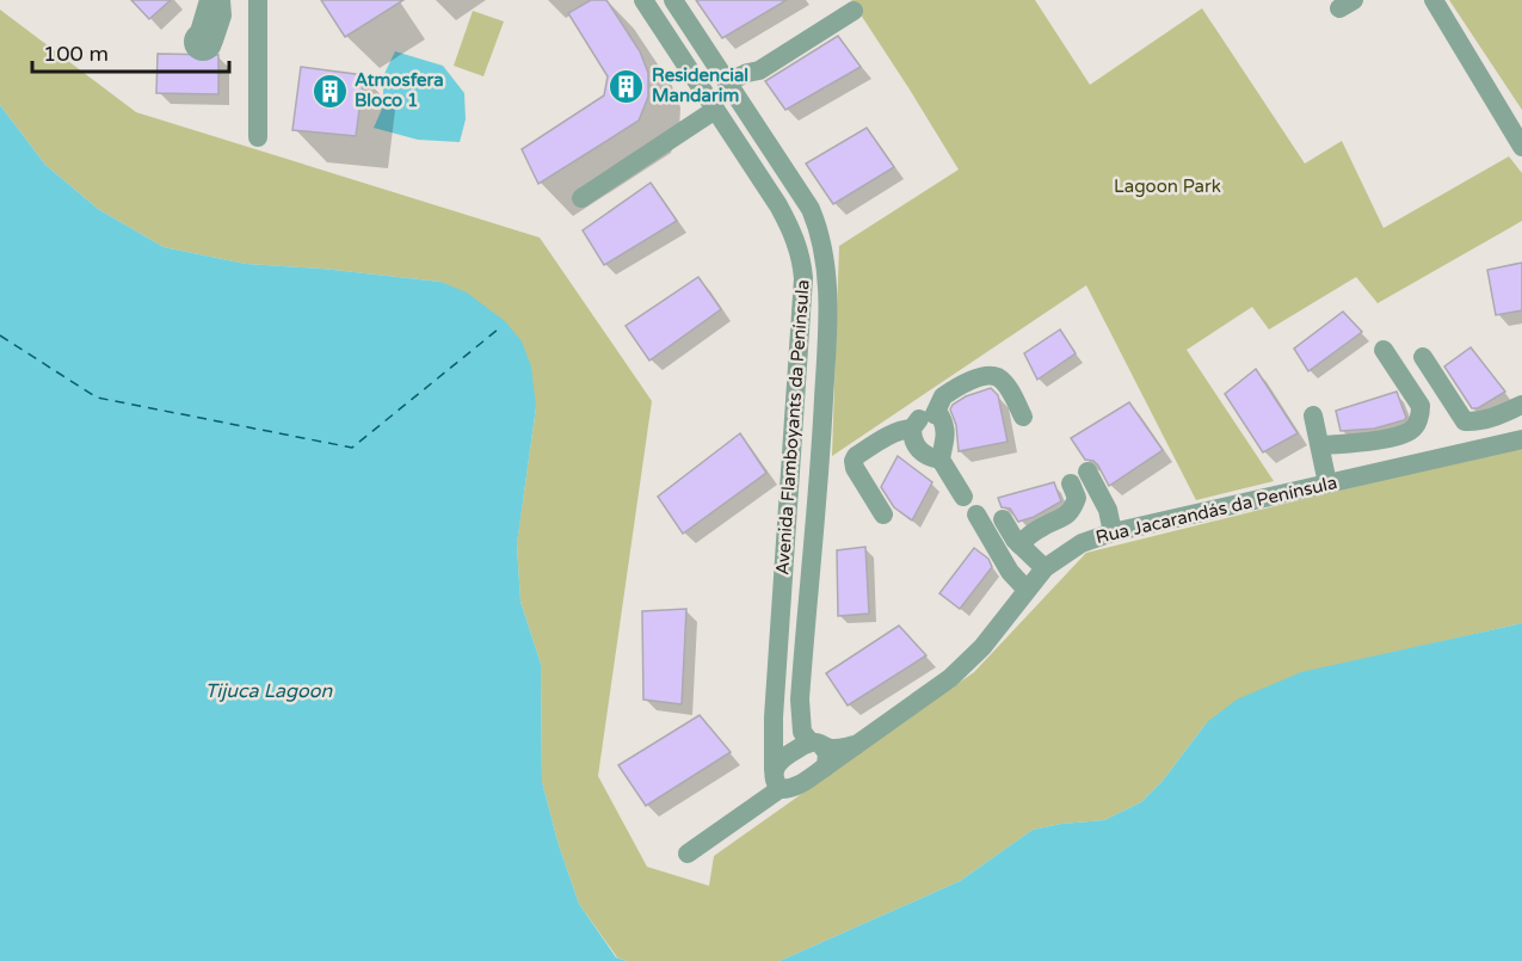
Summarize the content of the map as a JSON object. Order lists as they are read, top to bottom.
{
  "streets": {
    "street": ["Avenida Flamboyants da Península", "Rua Jacarandás da Península"]
  },
  "crossings": [
    ["Avenida Flamboyants da Península", "Rua Jacarandás da Península"]
  ],
  "water": ["Tijuca Lagoon"],
  "parks": ["Lagoon Park"],
  "places": {
    "building": ["Residencial Mandarim", "Atmosfera Bloco 1"]
  },
  "scale_bar": "100 m"
}
